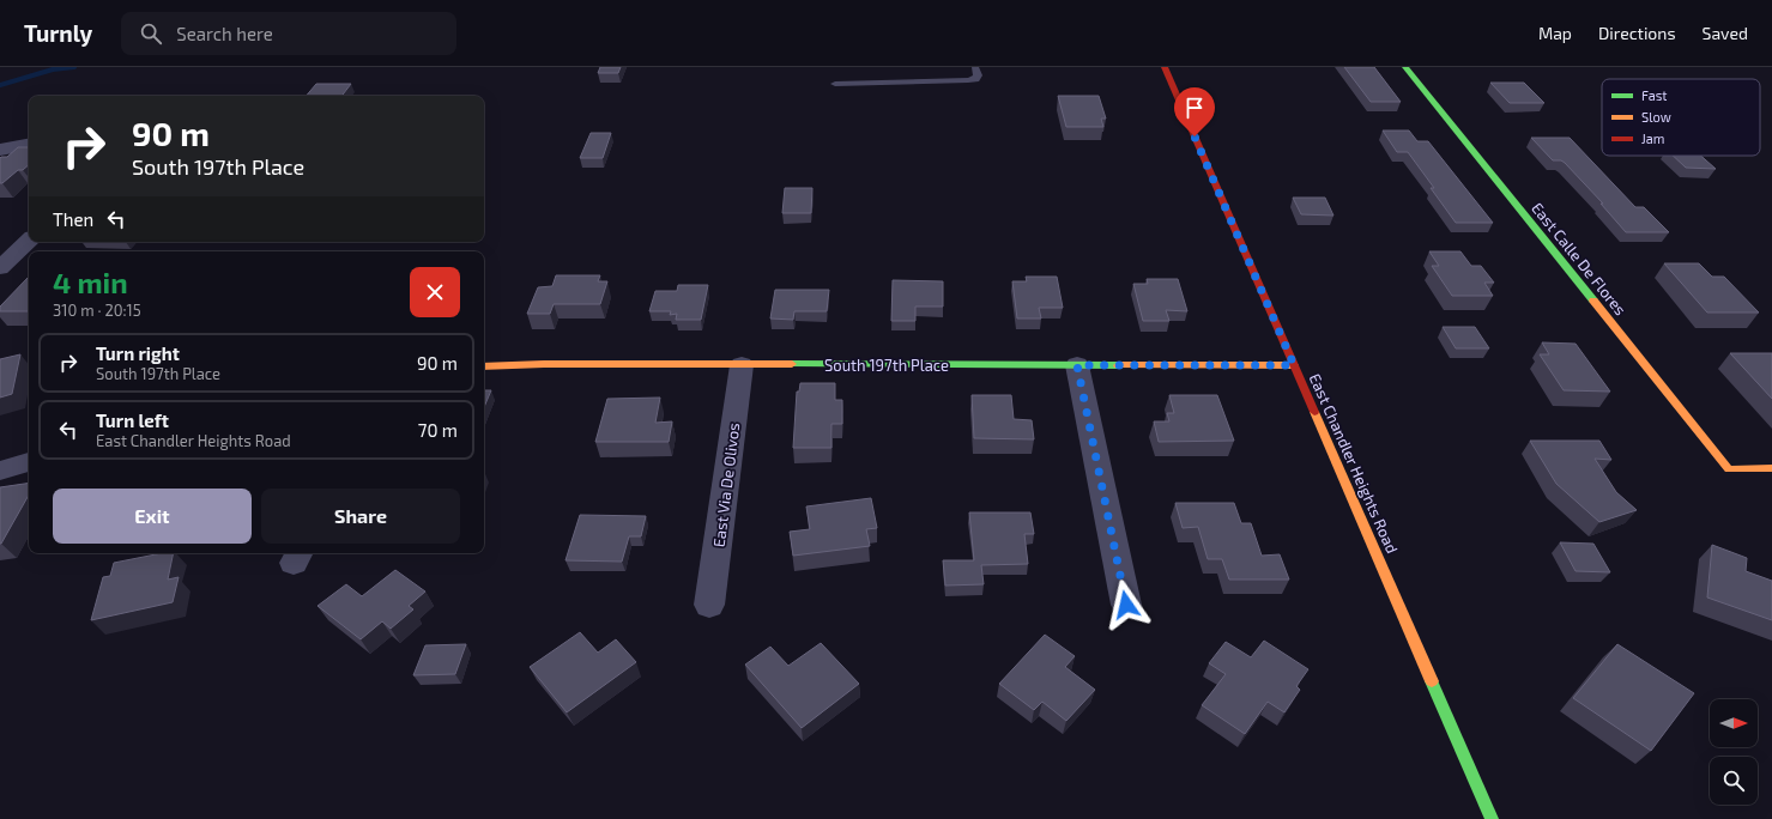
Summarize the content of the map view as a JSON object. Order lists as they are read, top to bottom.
{
  "streets": {
    "street": [
      "East Calle De Flores",
      "South 197th Place",
      "East Chandler Heights Road",
      "East Via De Olivos"
    ]
  },
  "crossings": [
    ["South 197th Place", "East Chandler Heights Road"],
    ["South 197th Place", "East Via De Olivos"]
  ],
  "legend": ["Fast", "Slow", "Jam"],
  "north": "right",
  "page": {
    "header": "Turnly",
    "search": "Search here",
    "nav": ["Map", "Directions", "Saved"],
    "turn": ["90 m", "South 197th Place"],
    "then": "Then",
    "heading": ["4 min", "310 m · 20:15"],
    "list": [
      {
        "name": "Turn right",
        "note": "South 197th Place",
        "value": "90 m"
      },
      {
        "name": "Turn left",
        "note": "East Chandler Heights Road",
        "value": "70 m"
      }
    ],
    "buttons": ["Exit", "Share"]
  }
}
